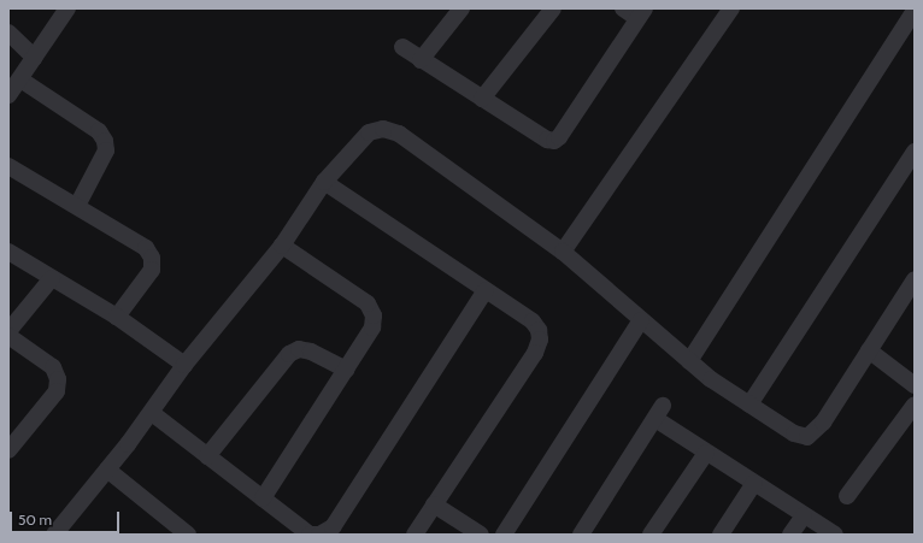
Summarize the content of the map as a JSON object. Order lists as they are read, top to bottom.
{
  "scale_bar": "50 m"
}
